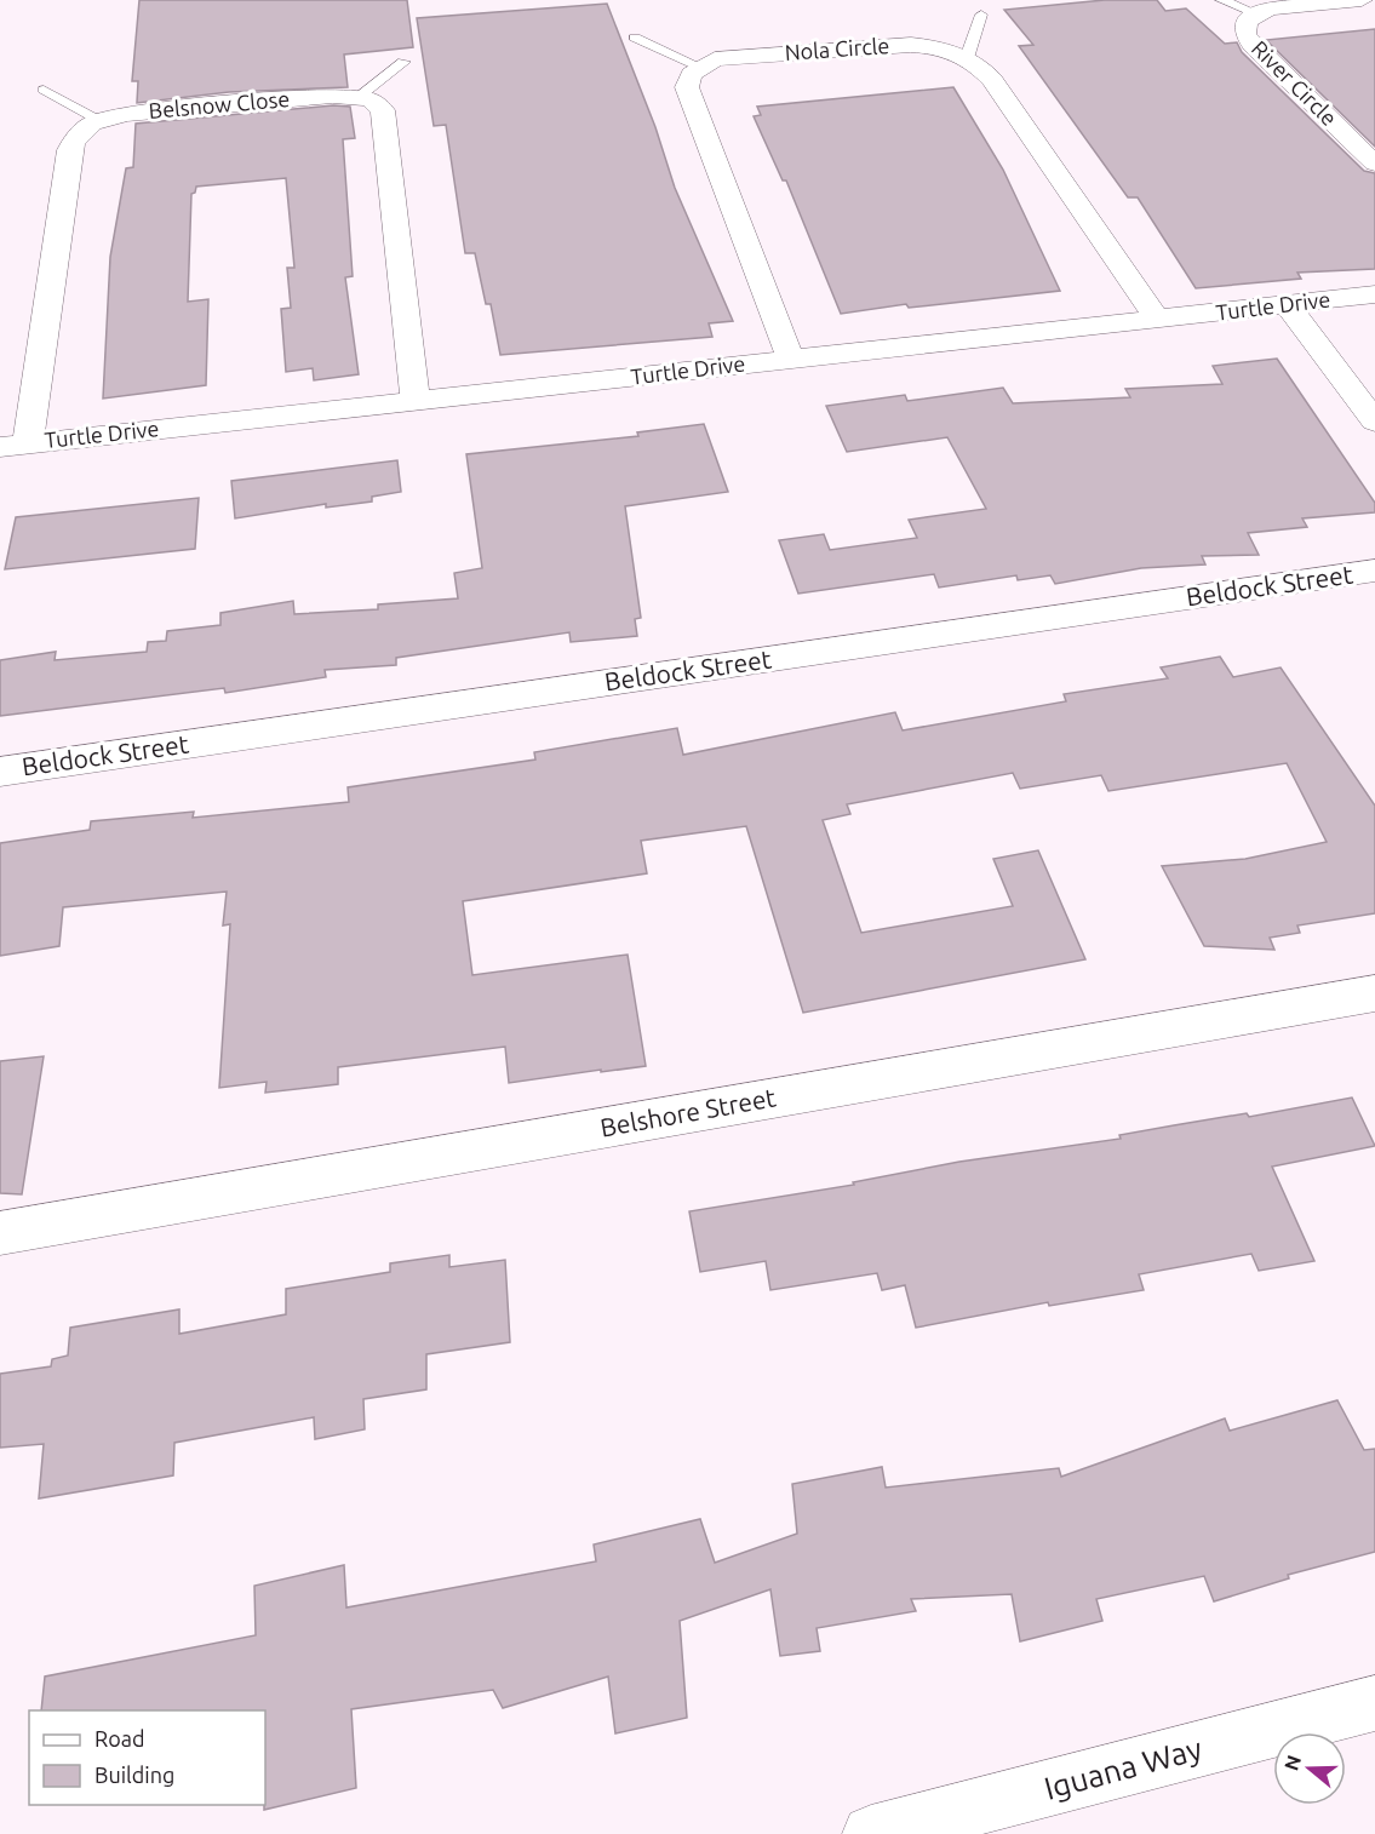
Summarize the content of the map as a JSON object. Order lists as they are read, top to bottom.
{
  "streets": {
    "street": [
      "Nola Circle",
      "River Circle",
      "Belsnow Close",
      "Turtle Drive",
      "Beldock Street",
      "Belshore Street",
      "Iguana Way"
    ]
  },
  "crossings": [
    ["Nola Circle", "Turtle Drive"]
  ],
  "legend": ["Road", "Building"],
  "north": "left"
}
